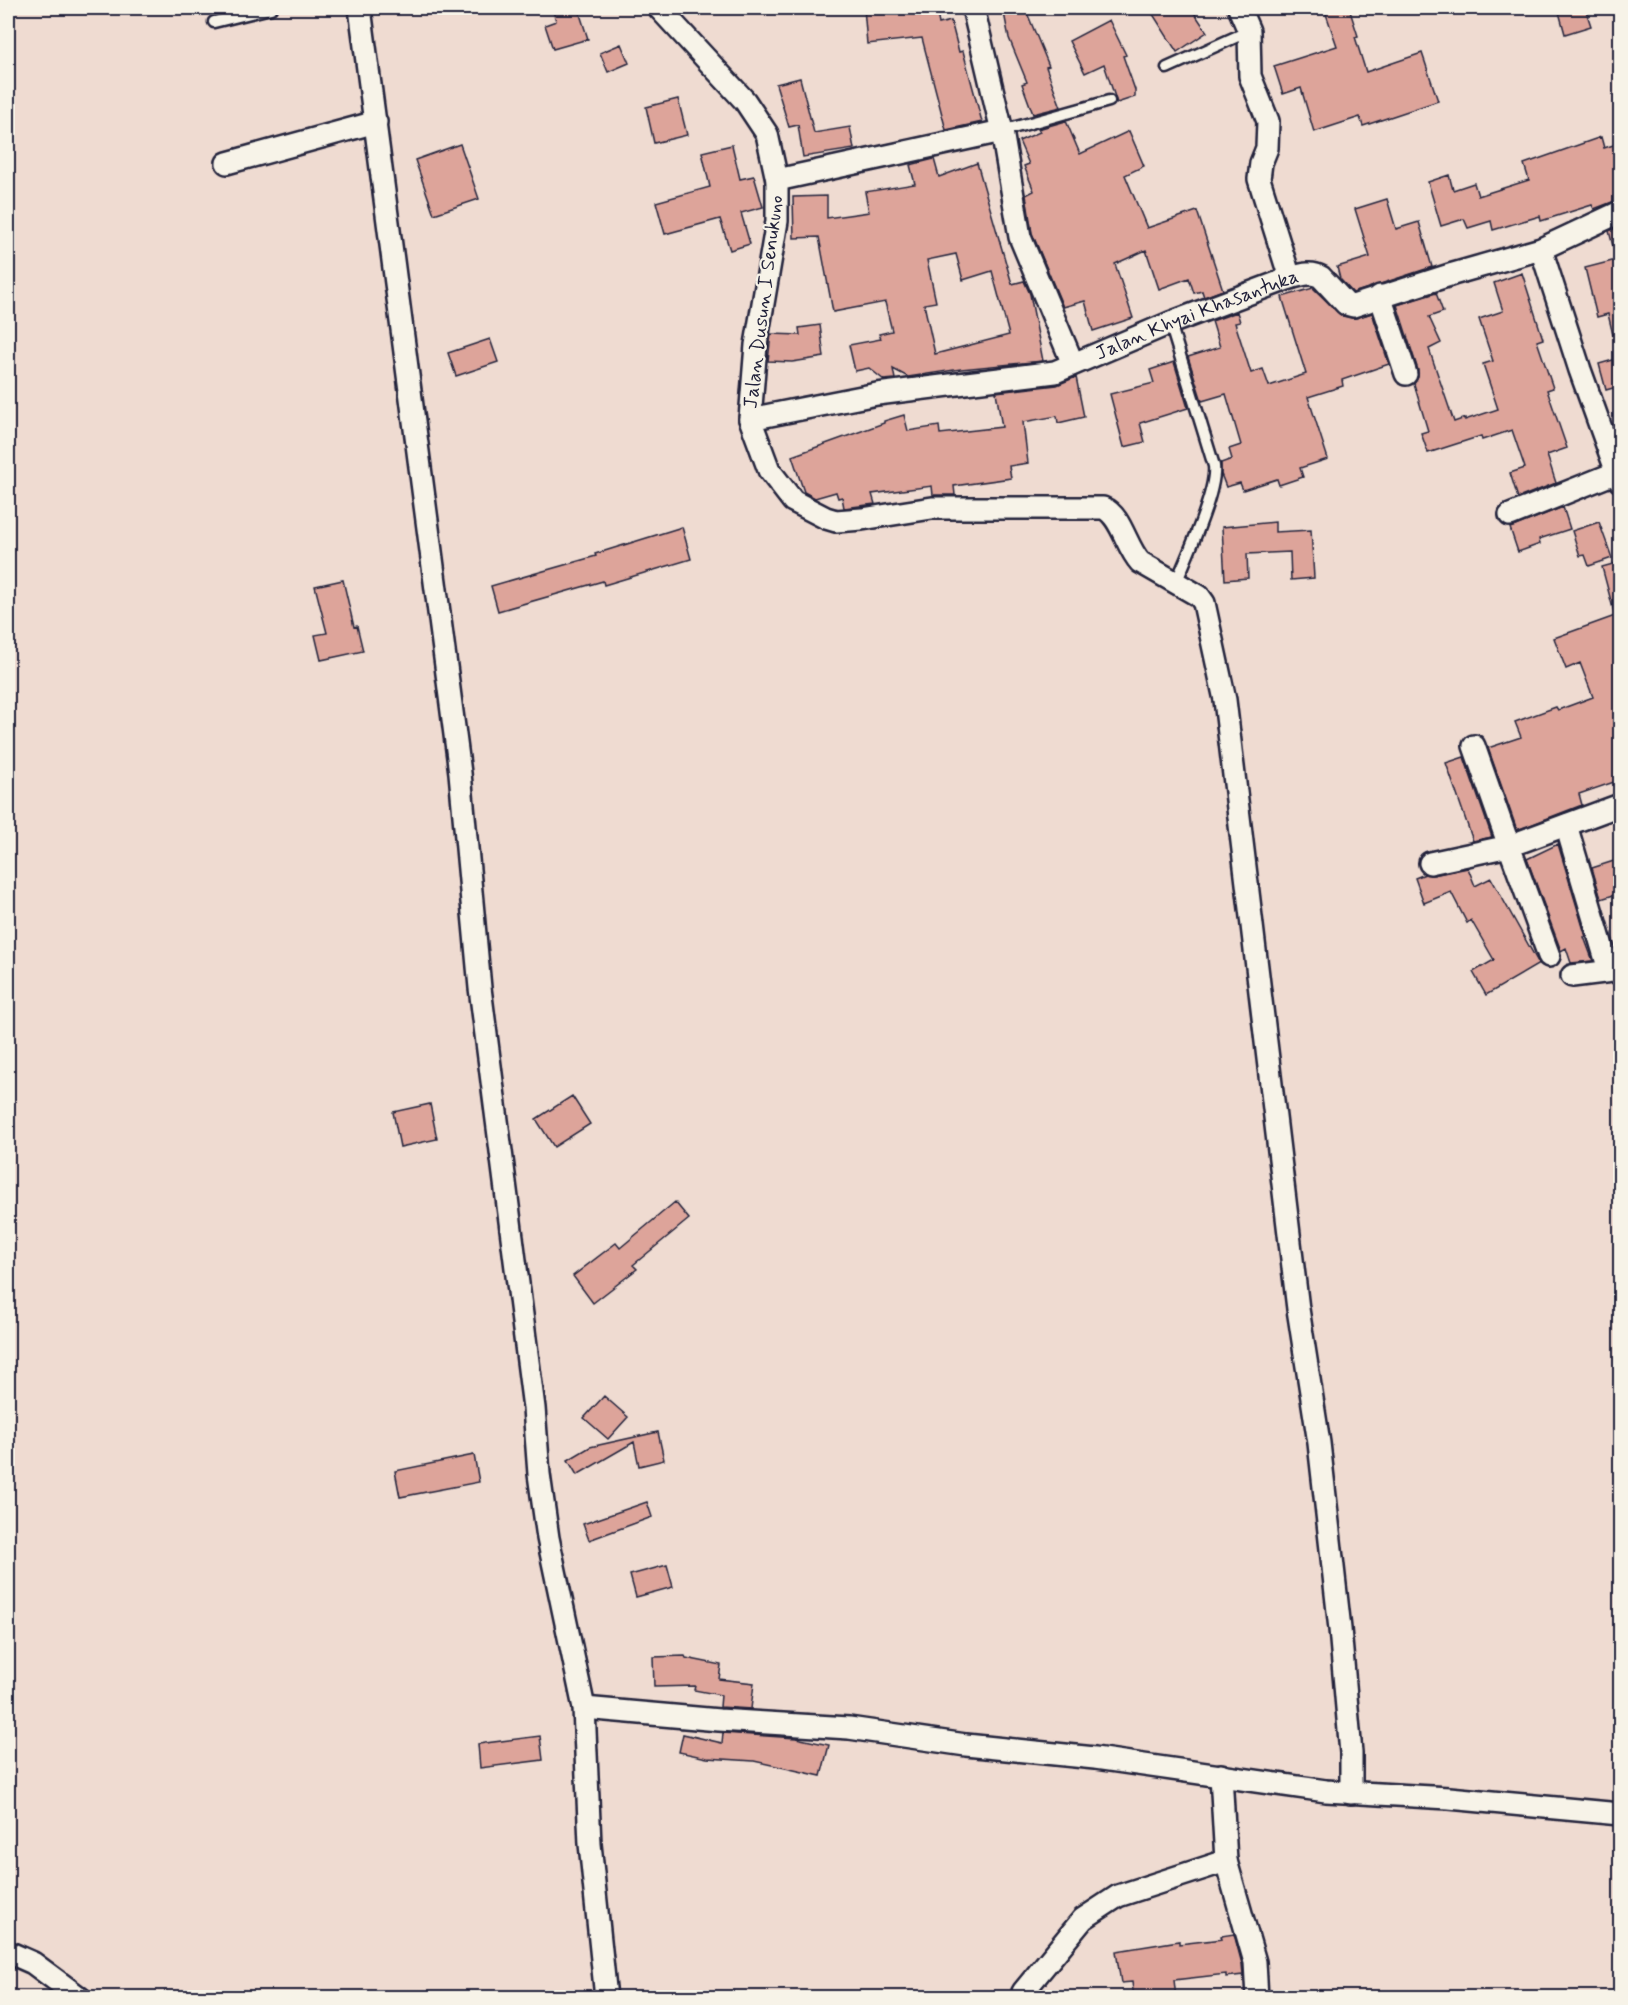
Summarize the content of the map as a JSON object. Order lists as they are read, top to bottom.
{
  "streets": {
    "street": ["Jalan Dusun I Senukuno", "Jalan Khyai Khasantuka"]
  },
  "crossings": [
    ["Jalan Dusun I Senukuno", "Jalan Khyai Khasantuka"]
  ]
}
